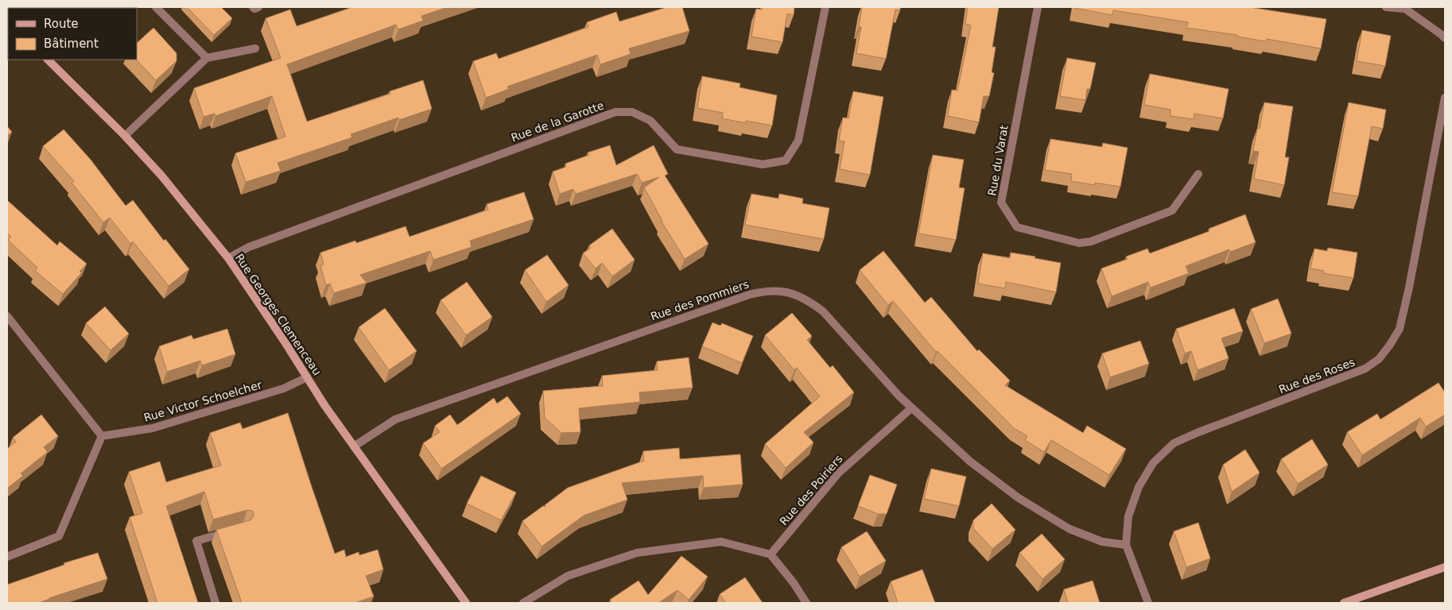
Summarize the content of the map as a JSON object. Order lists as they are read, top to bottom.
{
  "streets": {
    "street": [
      "Rue de la Garotte",
      "Rue du Varat",
      "Rue des Pommiers",
      "Rue Georges Clemenceau",
      "Rue des Roses",
      "Rue Victor Schoelcher",
      "Rue des Poiriers"
    ]
  },
  "crossings": [
    ["Rue de la Garotte", "Rue Georges Clemenceau"],
    ["Rue des Pommiers", "Rue Georges Clemenceau"],
    ["Rue des Pommiers", "Rue des Roses"],
    ["Rue des Pommiers", "Rue des Poiriers"],
    ["Rue Georges Clemenceau", "Rue Victor Schoelcher"]
  ],
  "legend": ["Route", "Bâtiment"]
}
